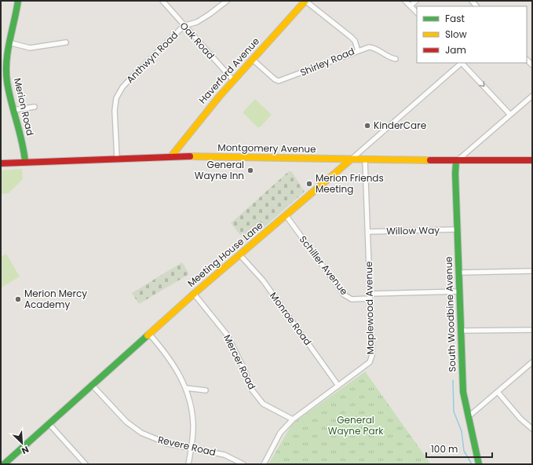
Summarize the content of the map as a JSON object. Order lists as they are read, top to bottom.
{
  "streets": {
    "street": [
      "Oak Road",
      "Anthwyn Road",
      "Shirley Road",
      "Haverford Avenue",
      "Merion Road",
      "Montgomery Avenue",
      "Willow Way",
      "Meeting House Lane",
      "Schiller Avenue",
      "Maplewood Avenue",
      "South Woodbine Avenue",
      "Monroe Road",
      "Mercer Road",
      "Revere Road"
    ]
  },
  "crossings": [
    ["Oak Road", "Anthwyn Road"],
    ["Oak Road", "Haverford Avenue"],
    ["Anthwyn Road", "Montgomery Avenue"],
    ["Shirley Road", "Haverford Avenue"],
    ["Haverford Avenue", "Montgomery Avenue"],
    ["Merion Road", "Montgomery Avenue"],
    ["Montgomery Avenue", "Meeting House Lane"],
    ["Montgomery Avenue", "Maplewood Avenue"],
    ["Montgomery Avenue", "South Woodbine Avenue"],
    ["Willow Way", "Maplewood Avenue"],
    ["Willow Way", "South Woodbine Avenue"],
    ["Meeting House Lane", "Schiller Avenue"],
    ["Meeting House Lane", "Monroe Road"],
    ["Meeting House Lane", "Mercer Road"],
    ["Meeting House Lane", "Revere Road"],
    ["Schiller Avenue", "Maplewood Avenue"],
    ["Schiller Avenue", "South Woodbine Avenue"],
    ["Maplewood Avenue", "Monroe Road"],
    ["Maplewood Avenue", "Mercer Road"]
  ],
  "parks": ["General Wayne Park"],
  "places": [
    "KinderCare",
    "General Wayne Inn",
    "Merion Friends Meeting",
    "Merion Mercy Academy"
  ],
  "legend": ["Fast", "Slow", "Jam"],
  "scale_bar": "100 m",
  "north": "bottom right"
}
